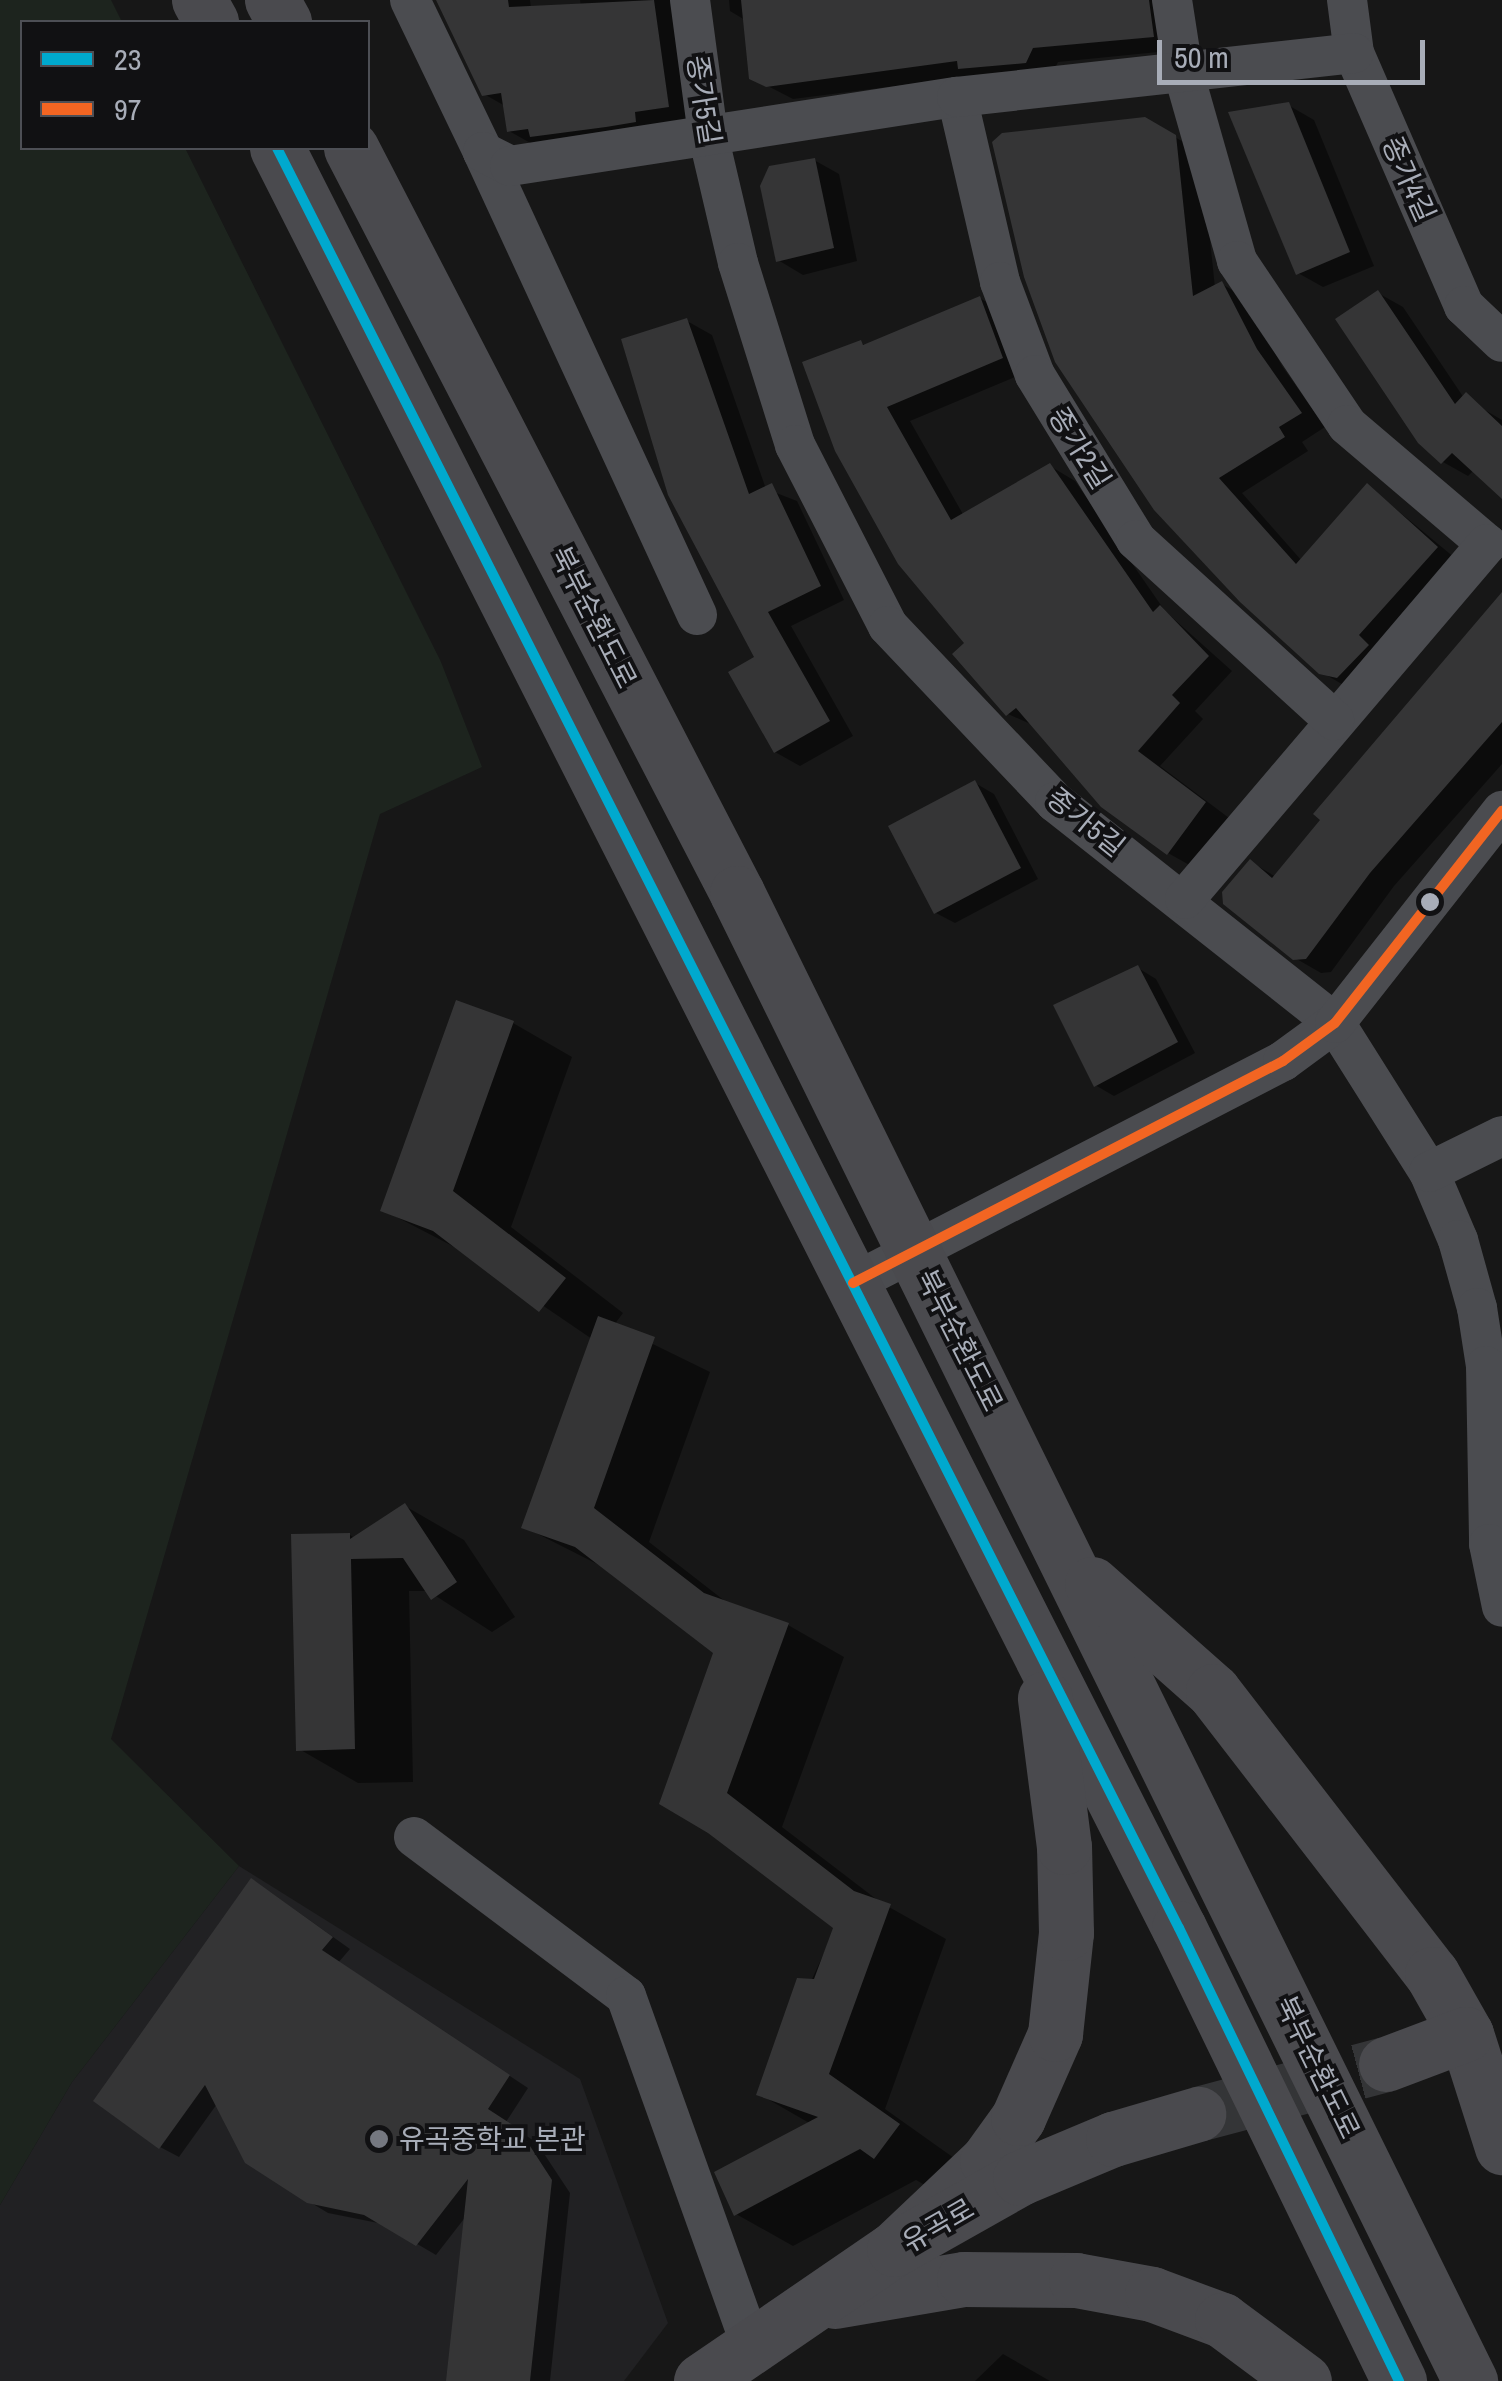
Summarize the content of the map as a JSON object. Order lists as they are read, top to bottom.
{
  "streets": {
    "main road": ["북부순환도로", "유곡로"],
    "street": ["종가5길", "종가4길", "종가2길"]
  },
  "places": ["유곡중학교 본관"],
  "lines": ["transit line 23", "transit line 97"],
  "legend": ["23", "97"],
  "scale_bar": "50 m"
}
